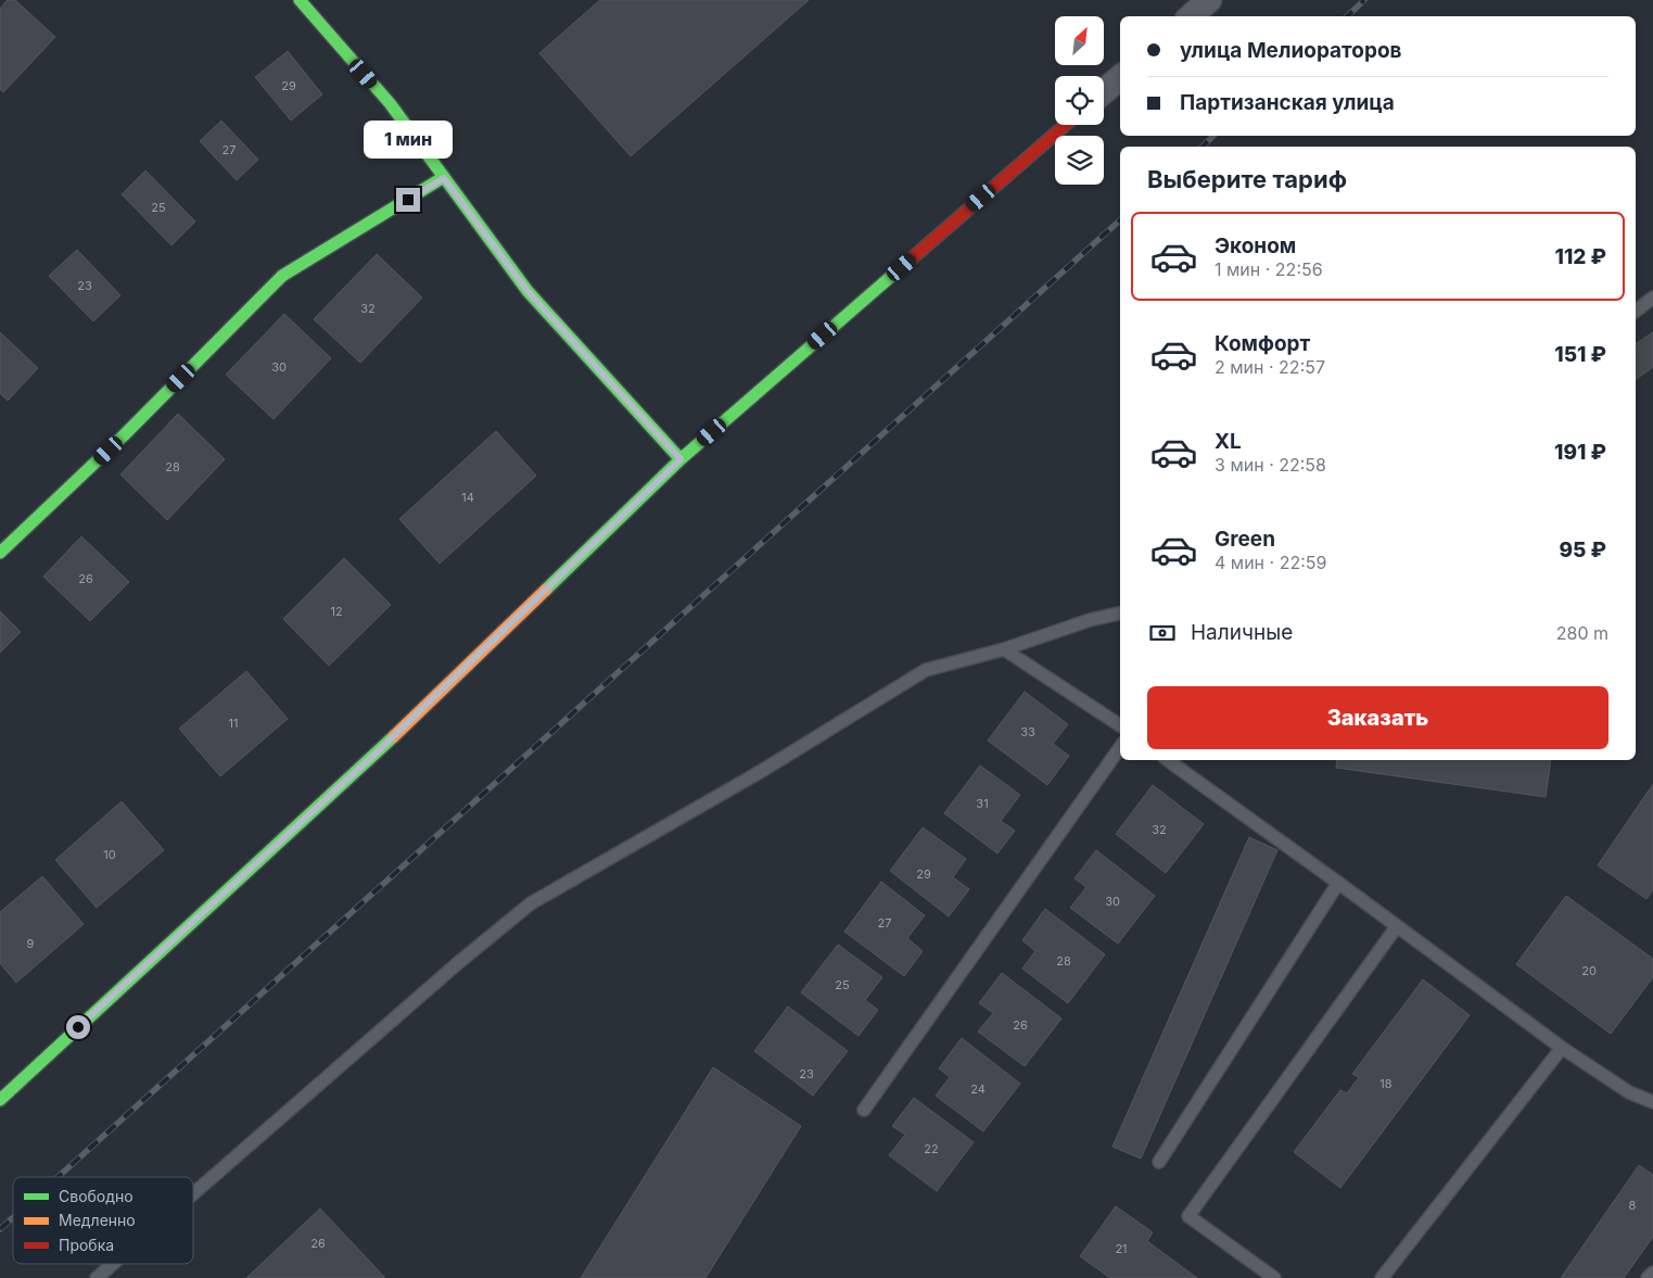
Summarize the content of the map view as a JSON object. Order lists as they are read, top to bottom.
{
  "house_numbers": [
    "29",
    "27",
    "25",
    "23",
    "32",
    "30",
    "28",
    "14",
    "26",
    "12",
    "11",
    "33",
    "31",
    "32",
    "10",
    "29",
    "30",
    "27",
    "9",
    "28",
    "20",
    "25",
    "26",
    "23",
    "18",
    "24",
    "22",
    "8",
    "26",
    "21"
  ],
  "legend": ["Свободно", "Медленно", "Пробка"],
  "north": "top right",
  "page": {
    "banner": ["улица Мелиораторов", "Партизанская улица"],
    "bubble": "1 мин",
    "heading": "Выберите тариф",
    "list": [
      {
        "name": "Эконом",
        "note": "1 мин · 22:56",
        "value": "112 ₽"
      },
      {
        "name": "Комфорт",
        "note": "2 мин · 22:57",
        "value": "151 ₽"
      },
      {
        "name": "XL",
        "note": "3 мин · 22:58",
        "value": "191 ₽"
      },
      {
        "name": "Green",
        "note": "4 мин · 22:59",
        "value": "95 ₽"
      }
    ],
    "pay": ["Наличные", "280 m"],
    "buttons": "Заказать"
  }
}
